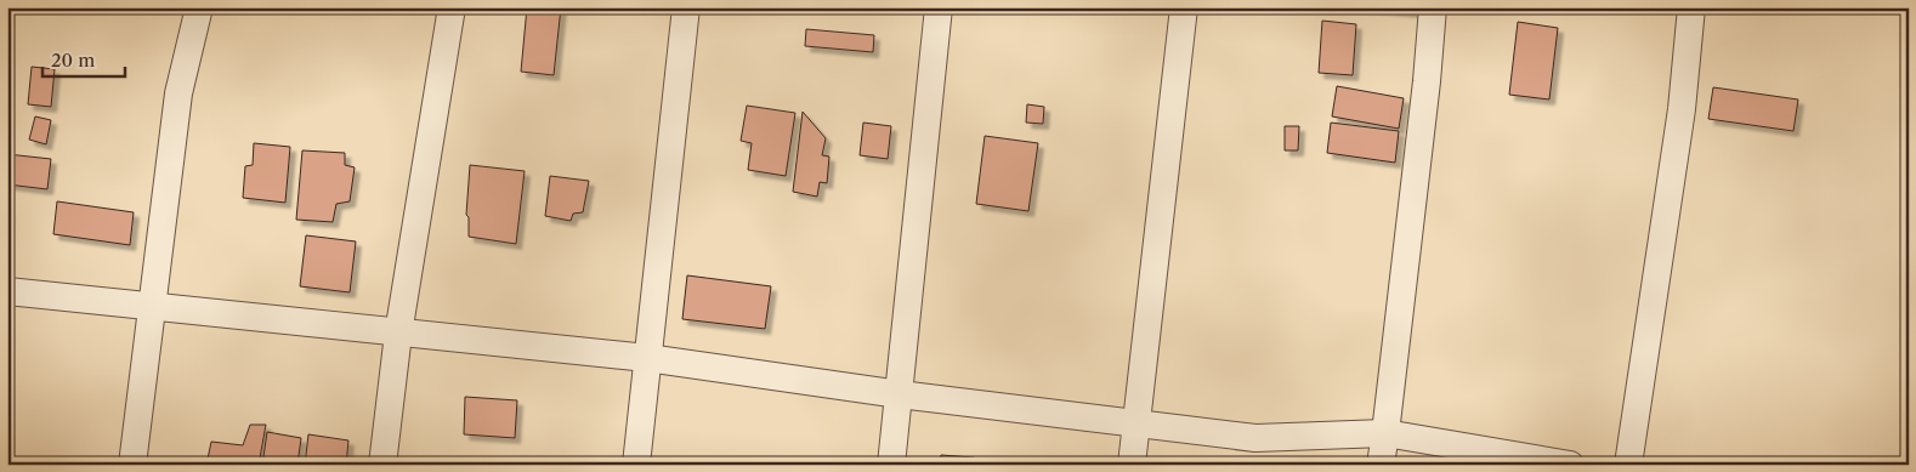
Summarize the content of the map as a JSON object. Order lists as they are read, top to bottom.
{
  "scale_bar": "20 m"
}
